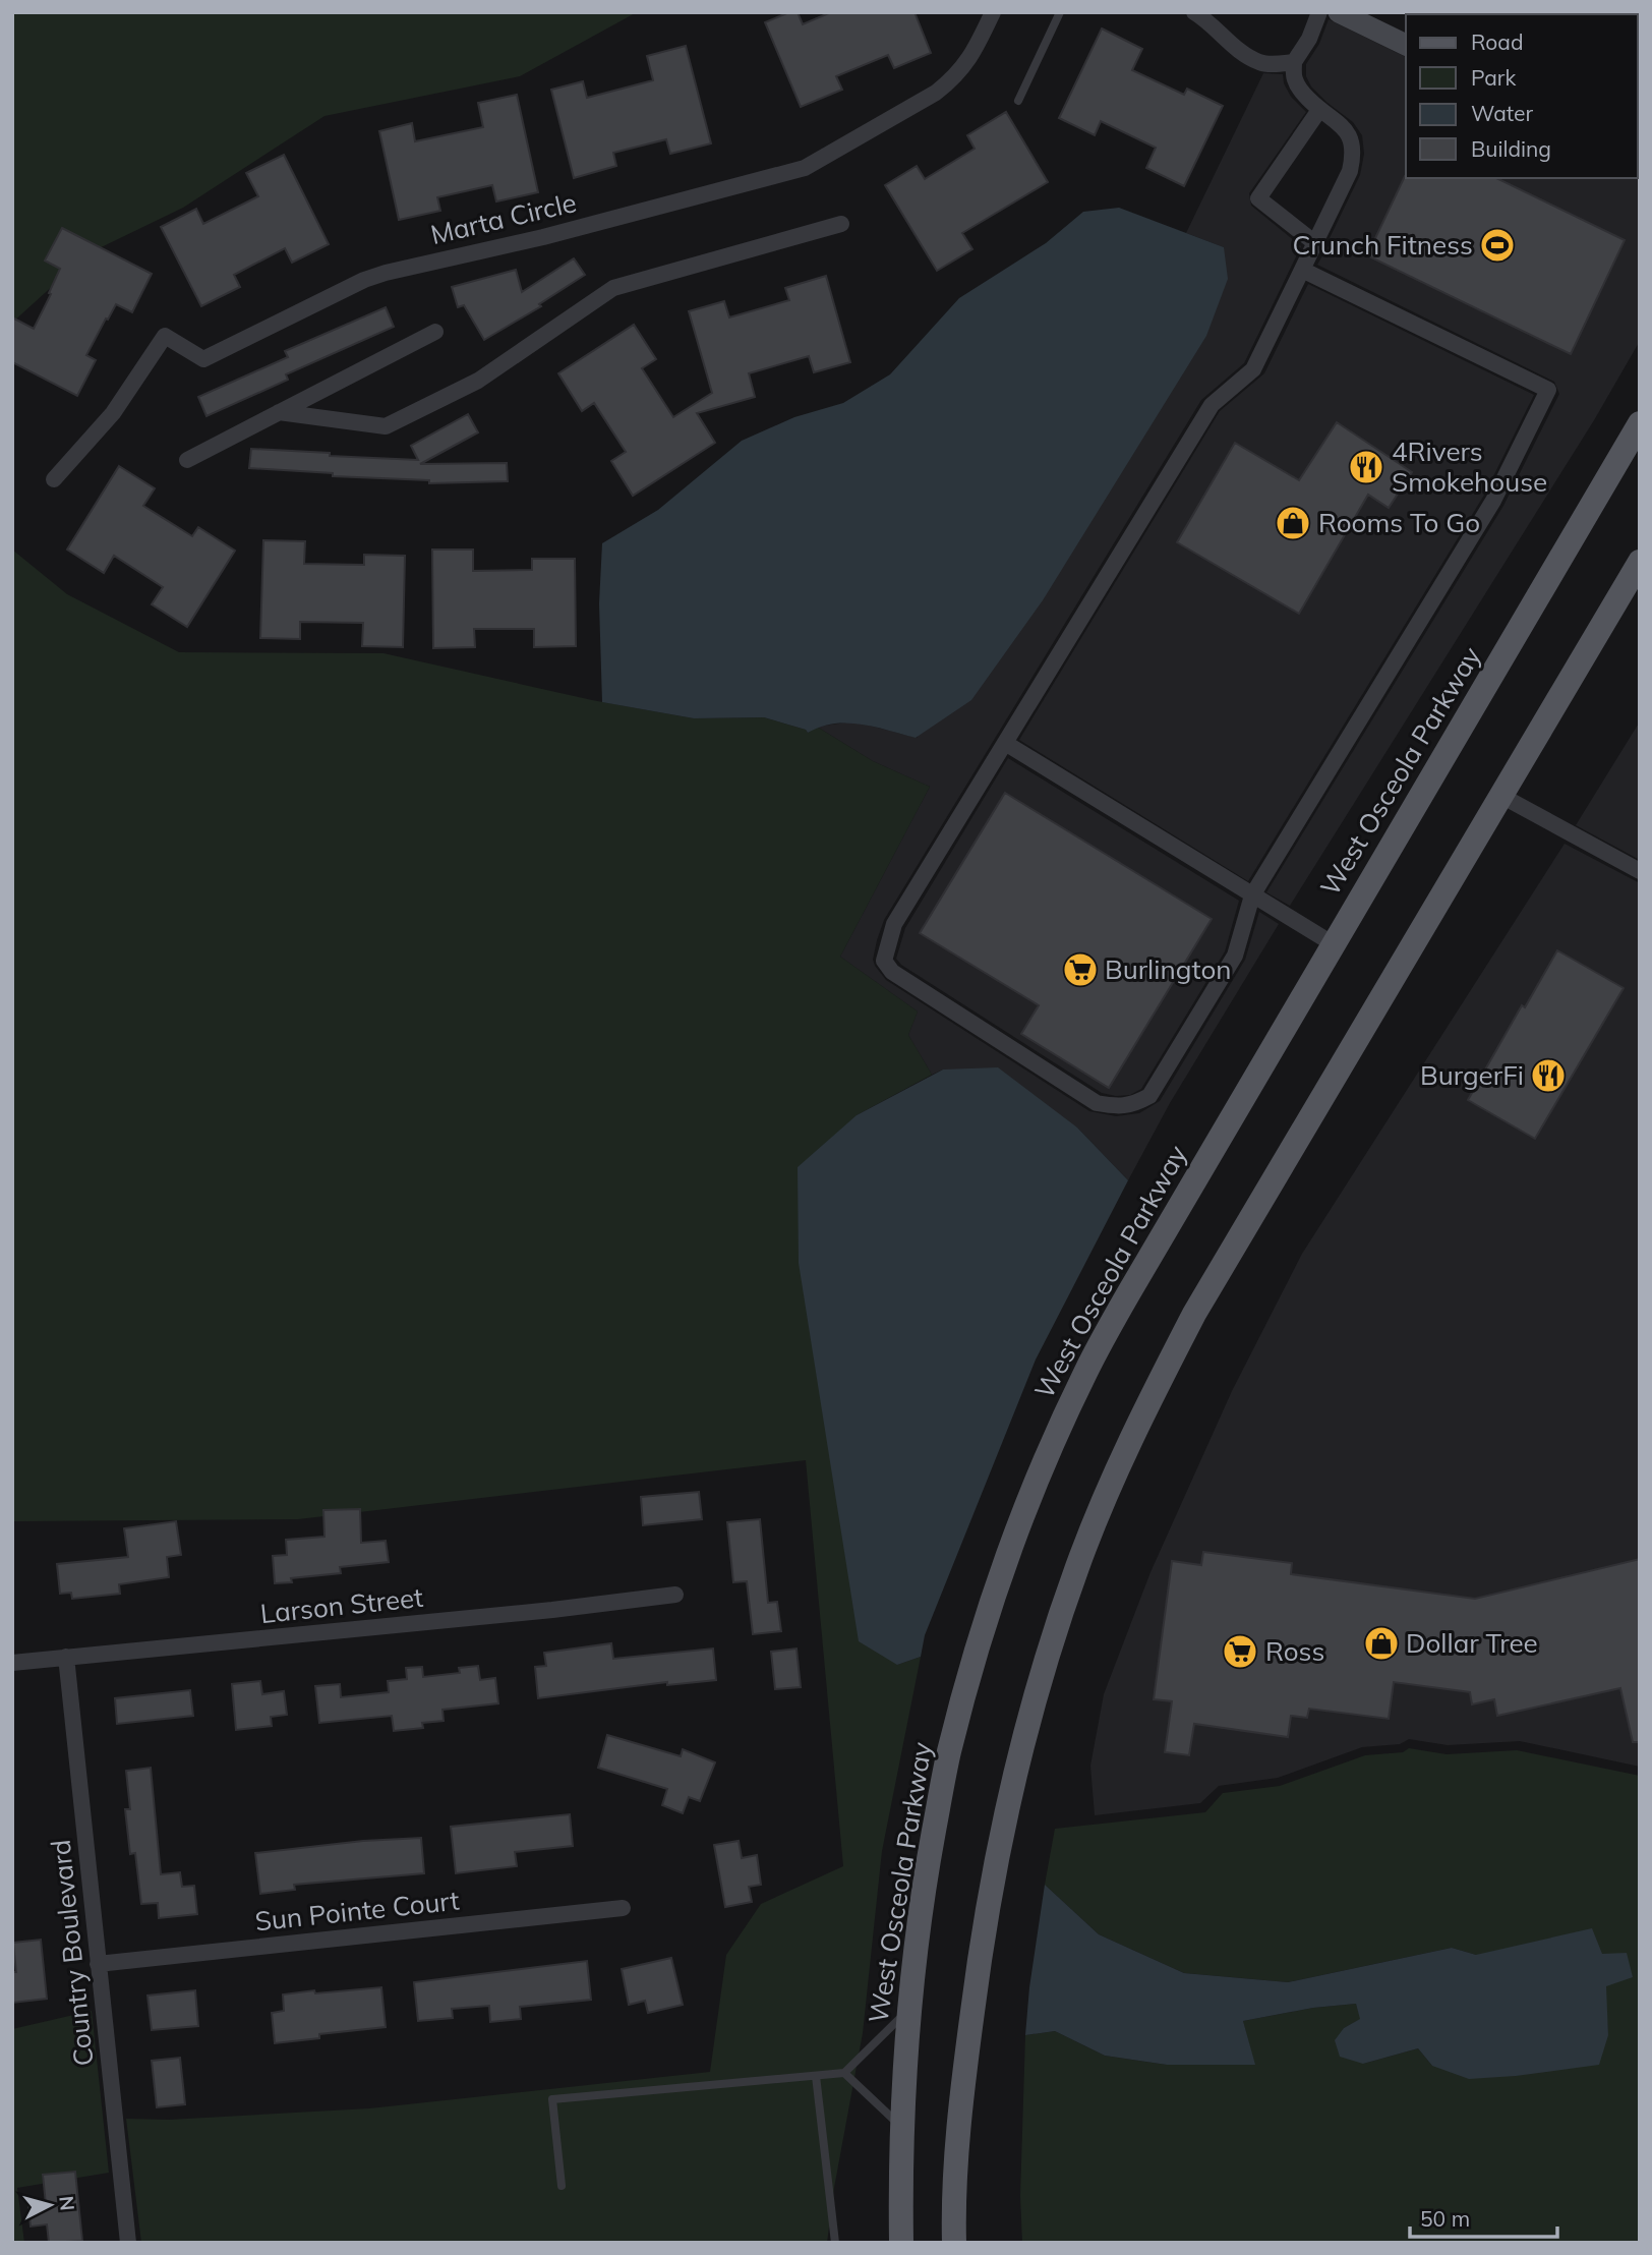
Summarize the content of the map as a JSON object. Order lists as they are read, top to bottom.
{
  "streets": {
    "main road": ["West Osceola Parkway"],
    "street": [
      "Marta Circle",
      "Larson Street",
      "Sun Pointe Court",
      "Country Boulevard"
    ]
  },
  "crossings": [
    ["Larson Street", "Country Boulevard"],
    ["Sun Pointe Court", "Country Boulevard"]
  ],
  "places": {
    "sports": ["Crunch Fitness"],
    "restaurant": ["4Rivers Smokehouse", "BurgerFi"],
    "shop": ["Rooms To Go", "Dollar Tree"],
    "supermarket": ["Burlington", "Ross"]
  },
  "legend": [
    "Road",
    "Park",
    "Water",
    "Building"
  ],
  "scale_bar": "50 m",
  "north": "right"
}
